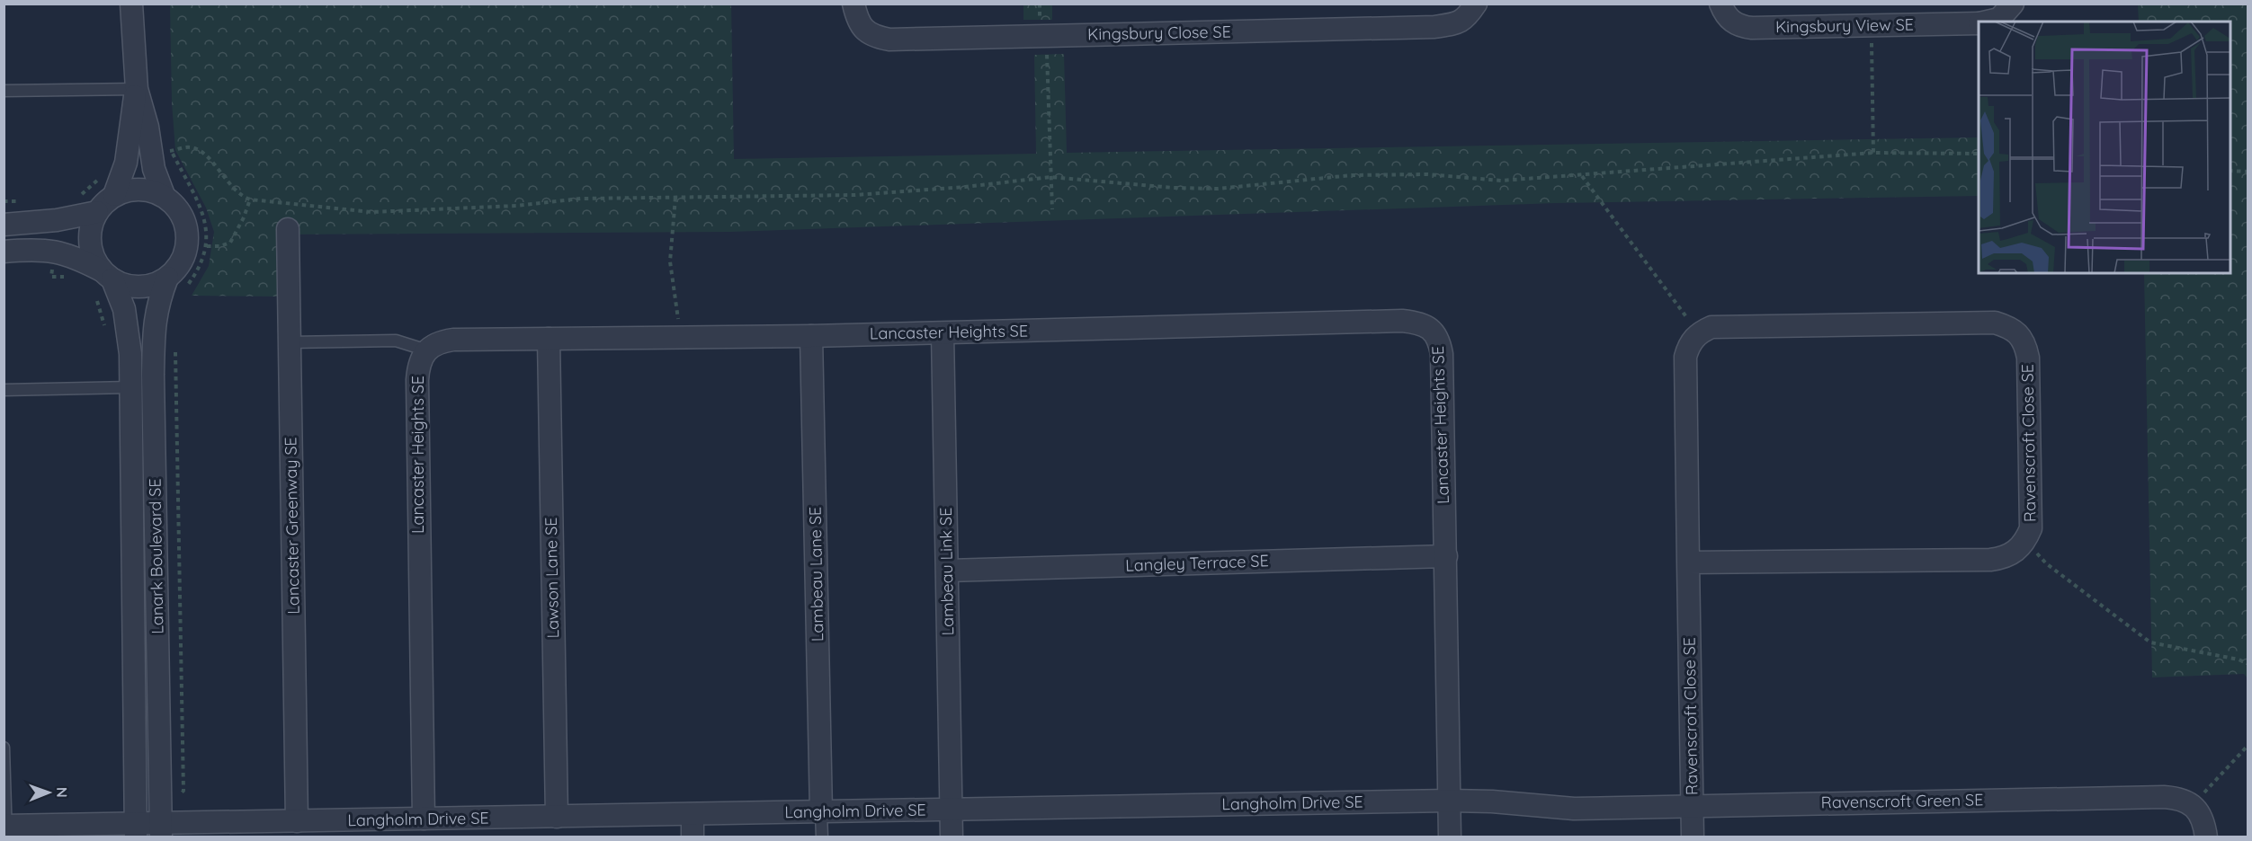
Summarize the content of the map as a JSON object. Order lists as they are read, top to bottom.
{
  "streets": {
    "street": [
      "Kingsbury View SE",
      "Kingsbury Close SE",
      "Lancaster Heights SE",
      "Ravenscroft Close SE",
      "Lancaster Greenway SE",
      "Lanark Boulevard SE",
      "Langley Terrace SE",
      "Lambeau Link SE",
      "Lambeau Lane SE",
      "Lawson Lane SE",
      "Ravenscroft Green SE",
      "Langholm Drive SE"
    ]
  },
  "crossings": [
    ["Lancaster Heights SE", "Langley Terrace SE"],
    ["Lancaster Heights SE", "Lambeau Link SE"],
    ["Lancaster Heights SE", "Lambeau Lane SE"],
    ["Lancaster Heights SE", "Lawson Lane SE"],
    ["Lancaster Heights SE", "Langholm Drive SE"],
    ["Ravenscroft Close SE", "Ravenscroft Green SE"],
    ["Lancaster Greenway SE", "Langholm Drive SE"],
    ["Lanark Boulevard SE", "Langholm Drive SE"],
    ["Langley Terrace SE", "Lambeau Link SE"],
    ["Lambeau Link SE", "Langholm Drive SE"],
    ["Lambeau Lane SE", "Langholm Drive SE"],
    ["Lawson Lane SE", "Langholm Drive SE"],
    ["Ravenscroft Green SE", "Langholm Drive SE"]
  ],
  "north": "right"
}
